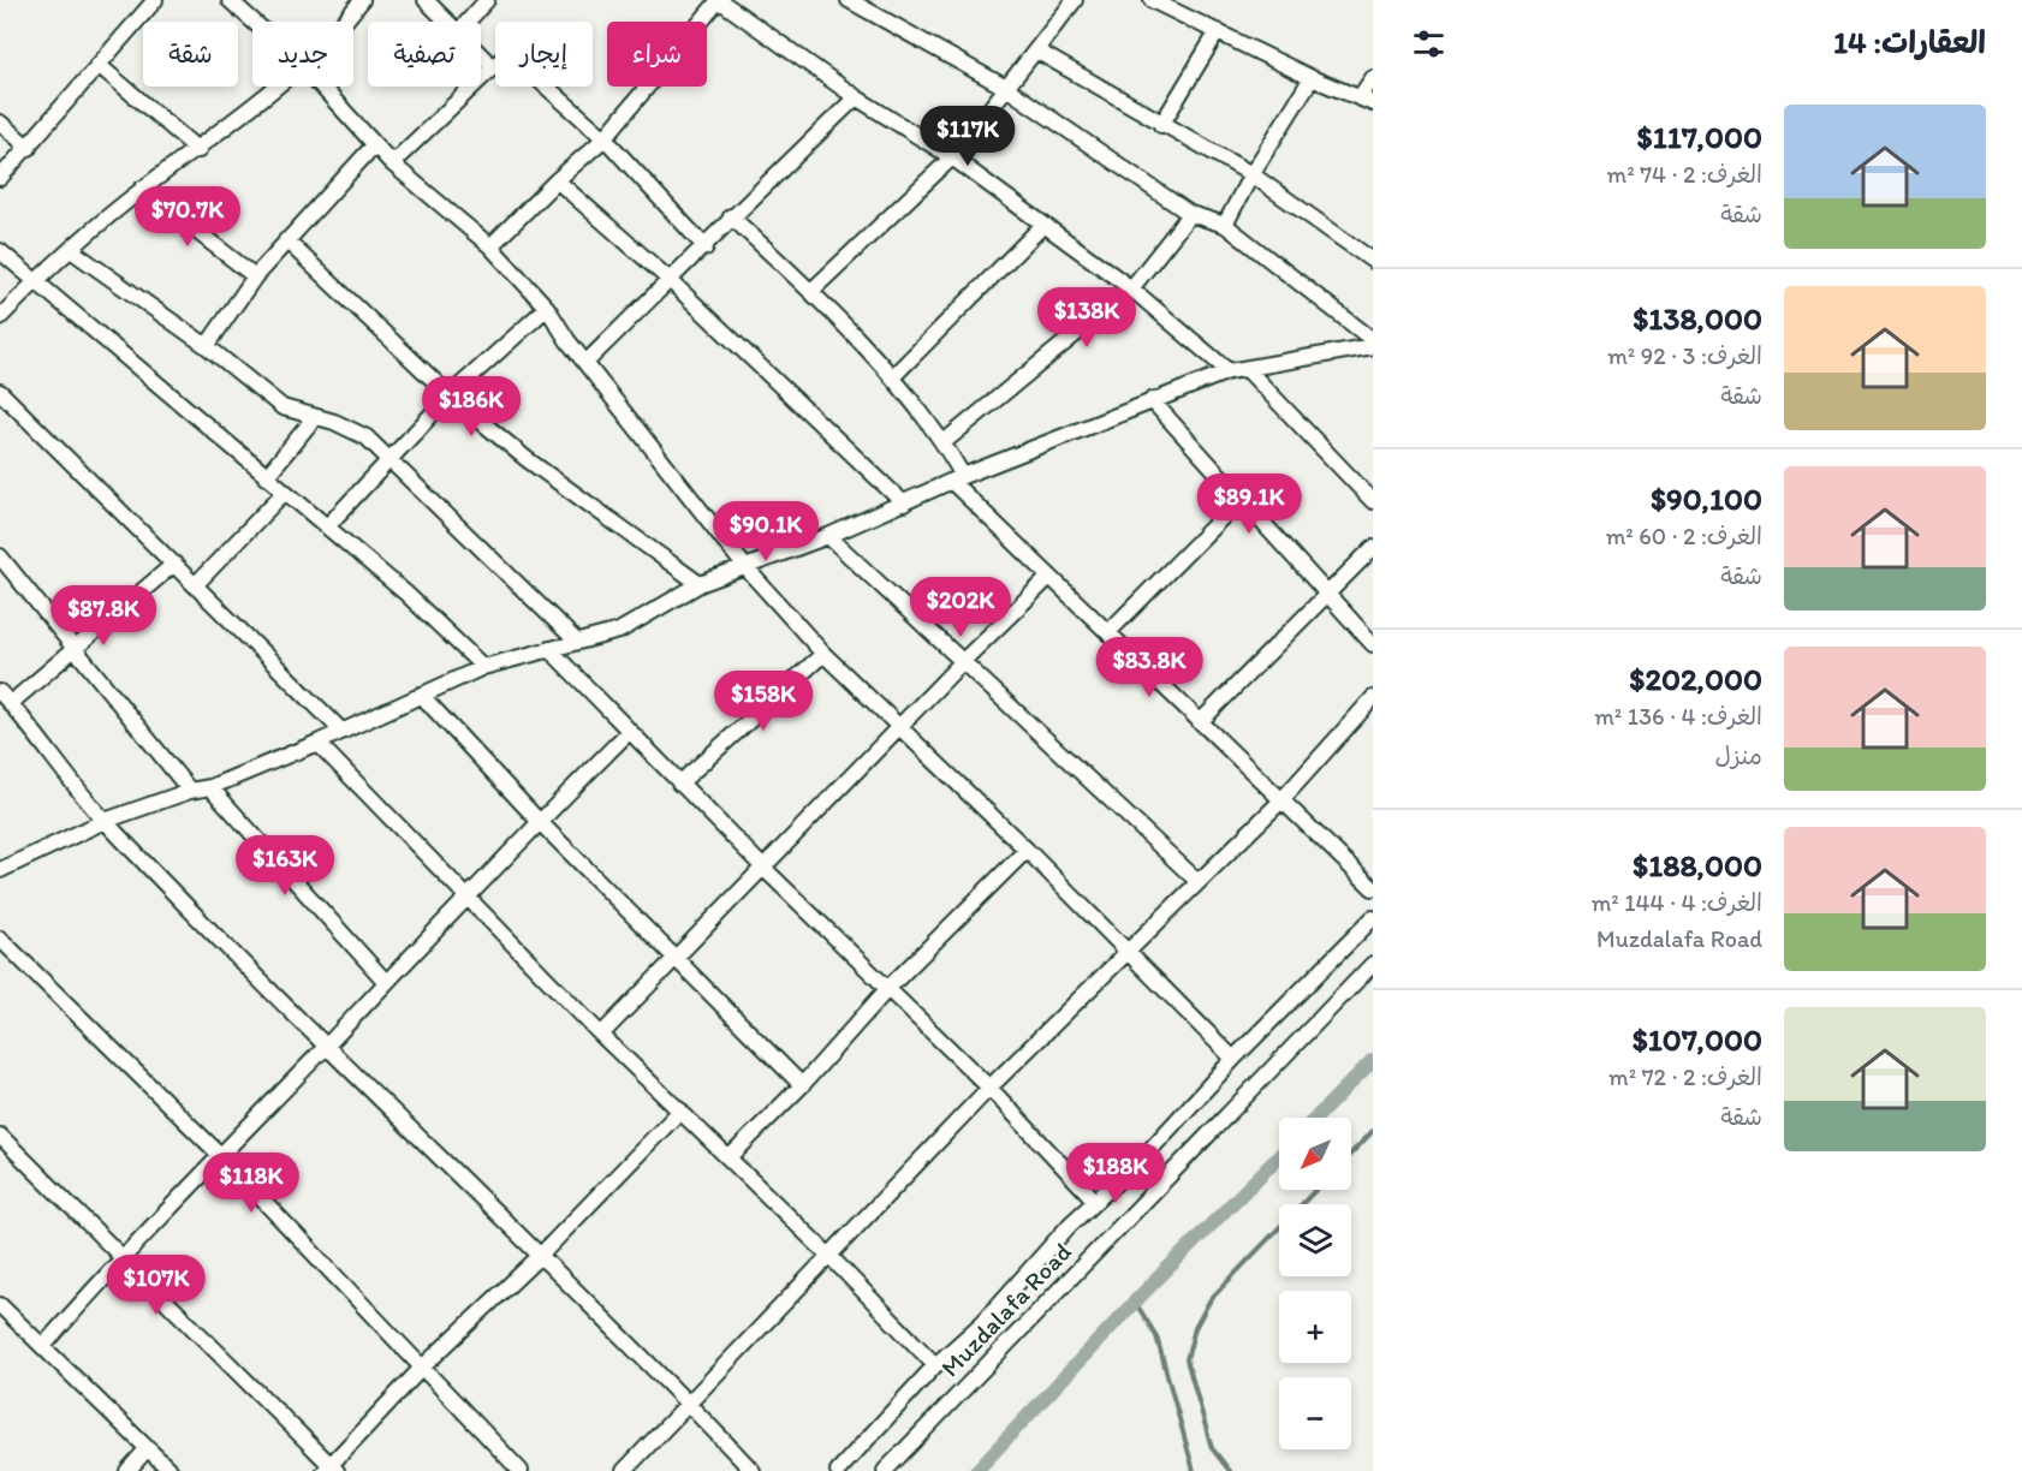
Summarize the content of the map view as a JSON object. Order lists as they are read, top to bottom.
{
  "streets": {
    "street": ["Muzdalafa Road"]
  },
  "north": "bottom left",
  "page": {
    "heading": "العقارات: 14",
    "chip": [
      "شراء",
      "إيجار",
      "تصفية",
      "جديد",
      "شقة"
    ],
    "list": [
      {
        "name": "$117,000",
        "note": "الغرف: 2 · 74 m² · شقة"
      },
      {
        "name": "$138,000",
        "note": "الغرف: 3 · 92 m² · شقة"
      },
      {
        "name": "$90,100",
        "note": "الغرف: 2 · 60 m² · شقة"
      },
      {
        "name": "$202,000",
        "note": "الغرف: 4 · 136 m² · منزل"
      },
      {
        "name": "$188,000",
        "note": "الغرف: 4 · 144 m² · Muzdalafa Road"
      },
      {
        "name": "$107,000",
        "note": "الغرف: 2 · 72 m² · شقة"
      }
    ],
    "price": [
      "$117K",
      "$70.7K",
      "$138K",
      "$186K",
      "$89.1K",
      "$90.1K",
      "$202K",
      "$87.8K",
      "$83.8K",
      "$158K",
      "$163K",
      "$188K",
      "$118K",
      "$107K"
    ],
    "map_buttons": ["+", "−"]
  }
}
